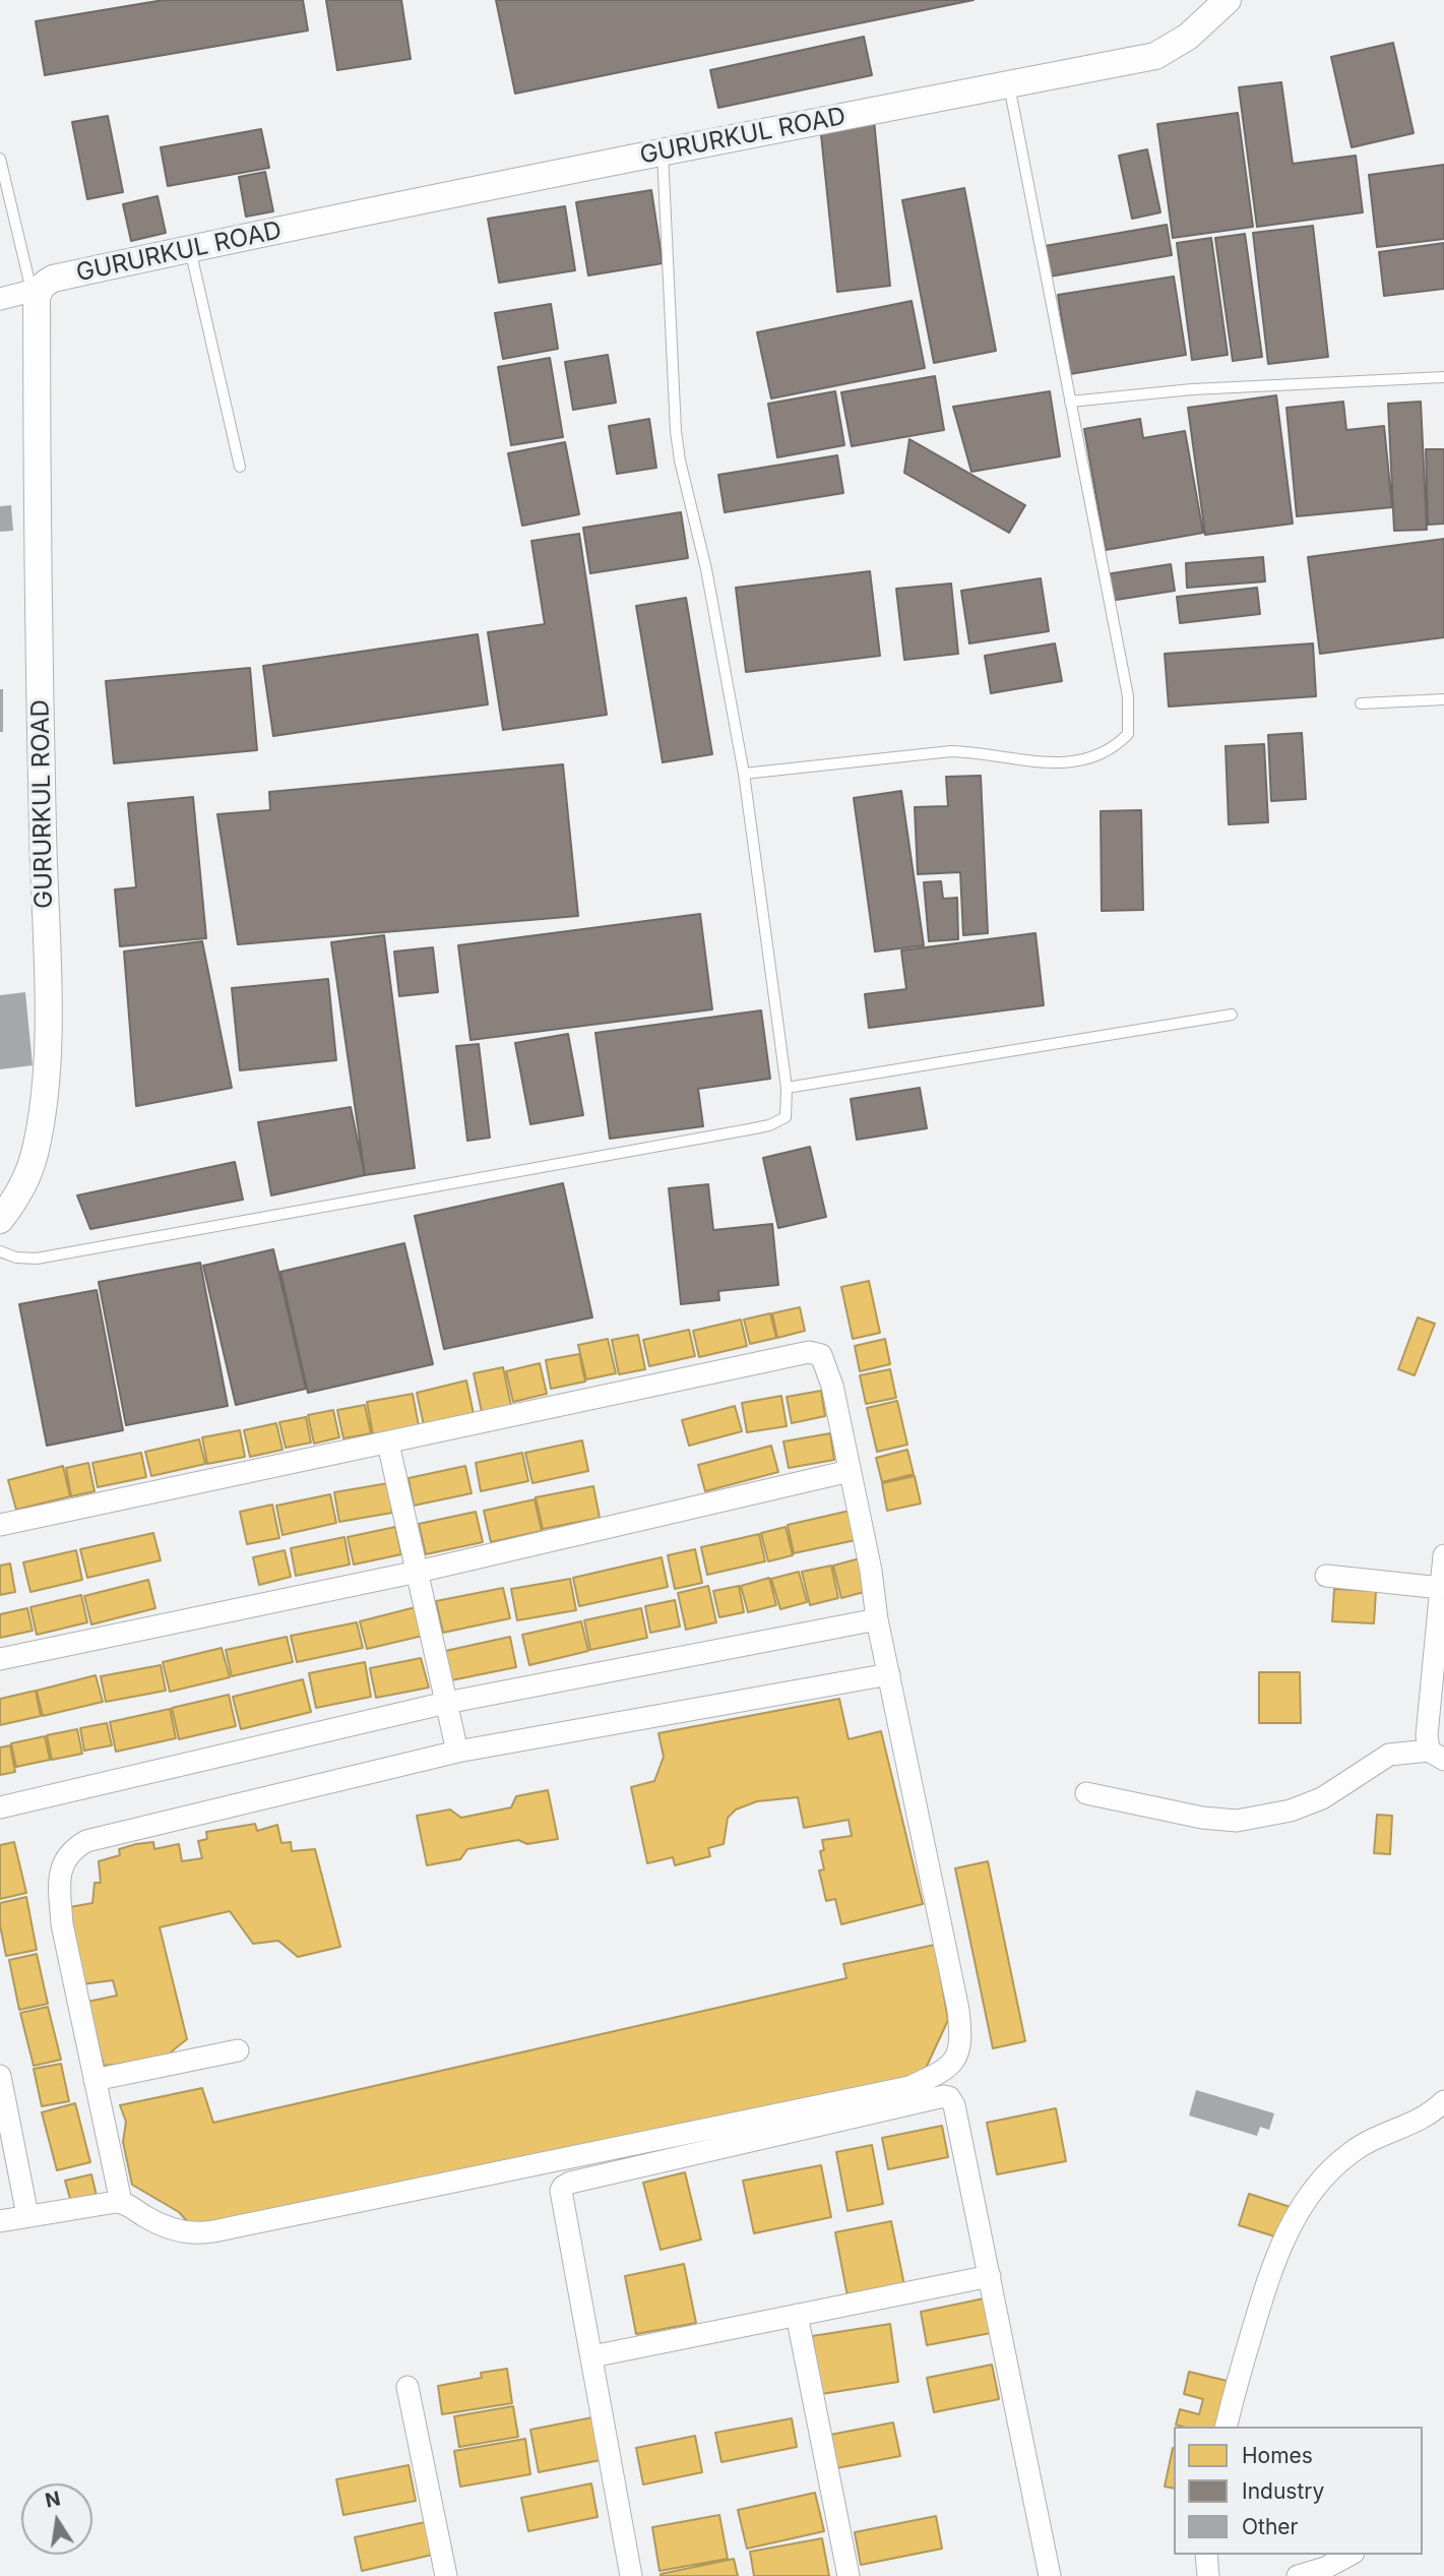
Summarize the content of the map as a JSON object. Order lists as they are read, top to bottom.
{
  "streets": {
    "street": ["GURURKUL ROAD"]
  },
  "legend": ["Homes", "Industry", "Other"],
  "north": "top"
}
